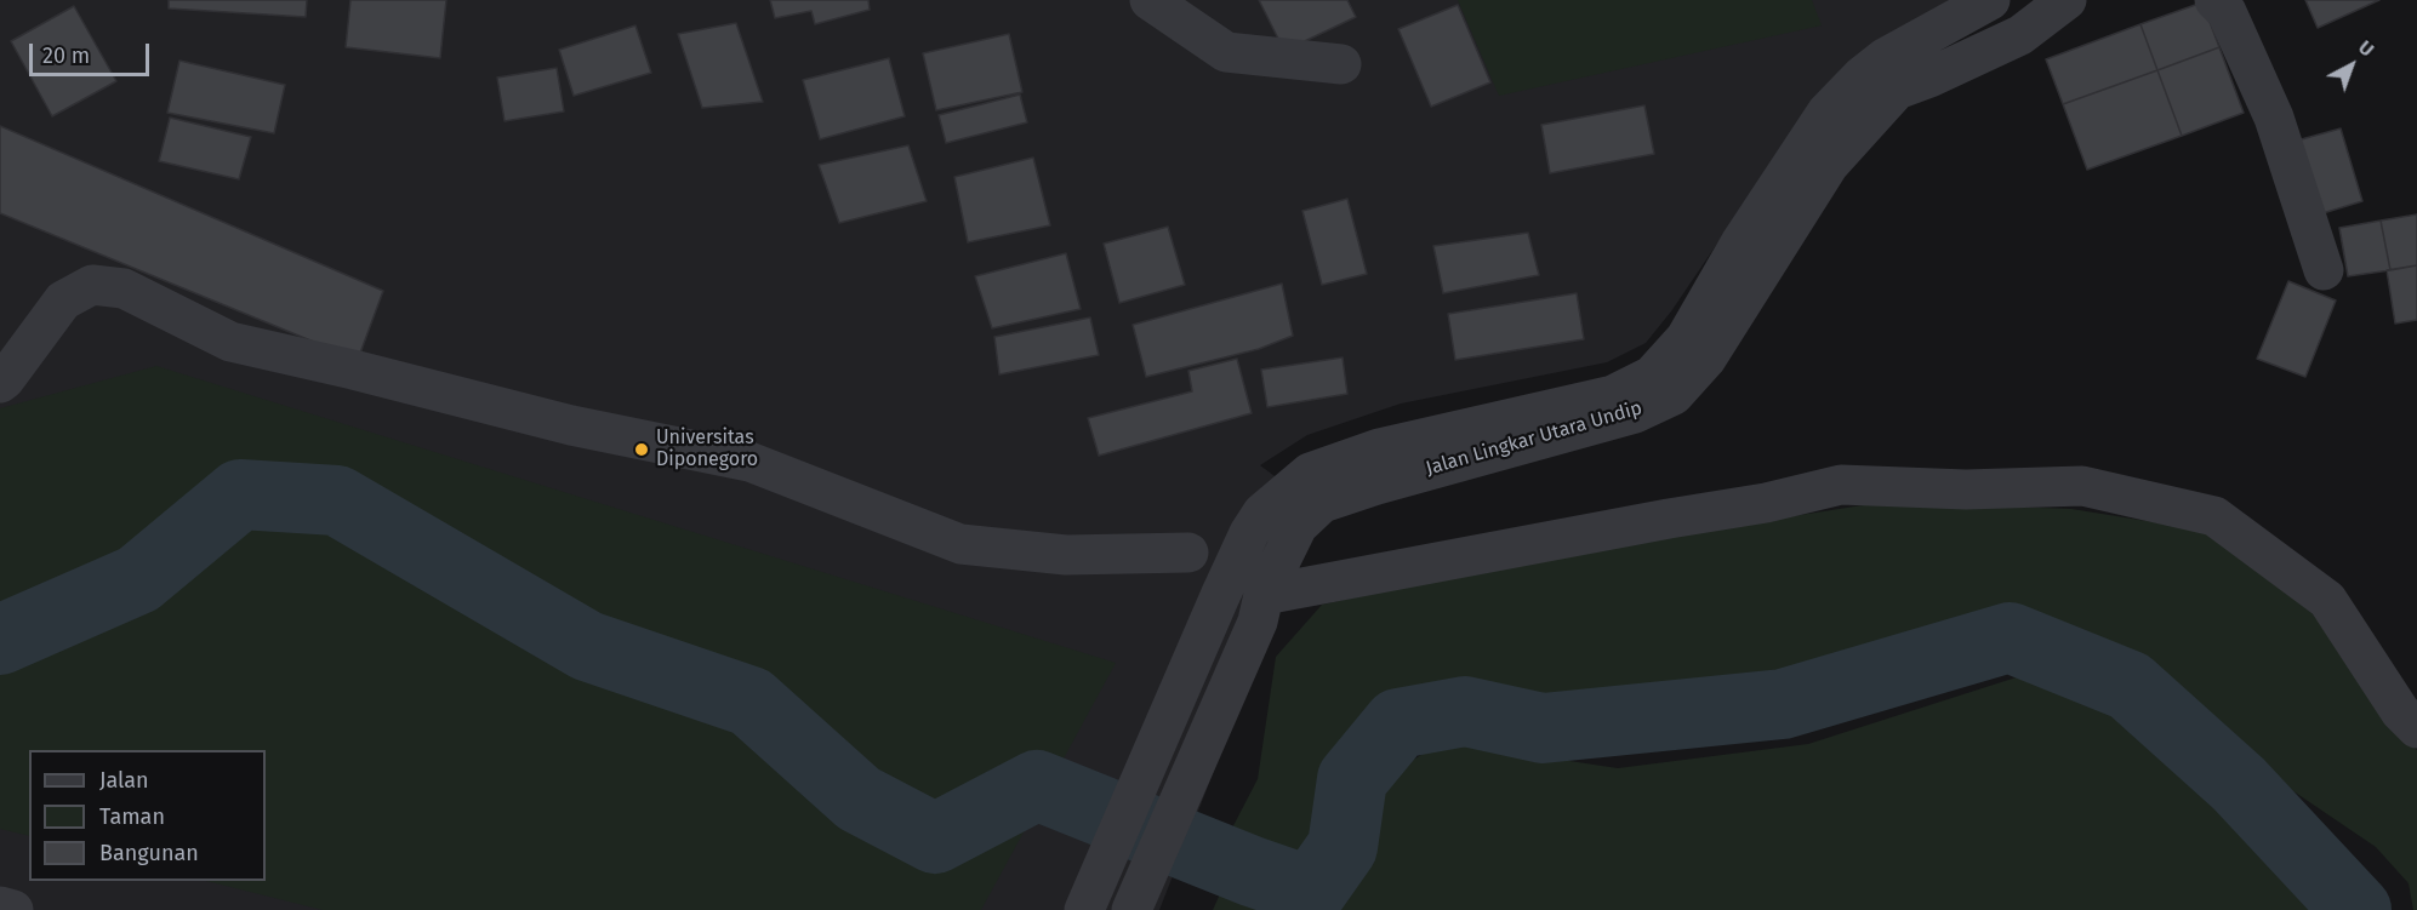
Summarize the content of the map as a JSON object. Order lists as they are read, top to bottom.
{
  "streets": {
    "street": ["Jalan Lingkar Utara Undip"]
  },
  "places": ["Universitas Diponegoro"],
  "legend": ["Jalan", "Taman", "Bangunan"],
  "scale_bar": "20 m",
  "north": "top right"
}
